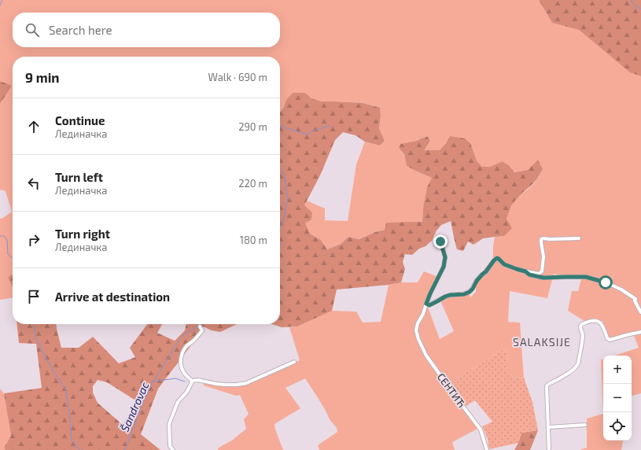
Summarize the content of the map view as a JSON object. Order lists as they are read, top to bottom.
{
  "streets": {
    "street": ["СЕНТИЋ"]
  },
  "districts": ["SALAKSIJE"],
  "water": ["Šandrovac"],
  "page": {
    "search": "Search here",
    "heading": ["9 min", "Walk · 690 m"],
    "list": [
      ["Continue", "Лединачка", "290 m"],
      ["Turn left", "Лединачка", "220 m"],
      ["Turn right", "Лединачка", "180 m"],
      "Arrive at destination"
    ],
    "map_buttons": ["+", "−"]
  }
}
